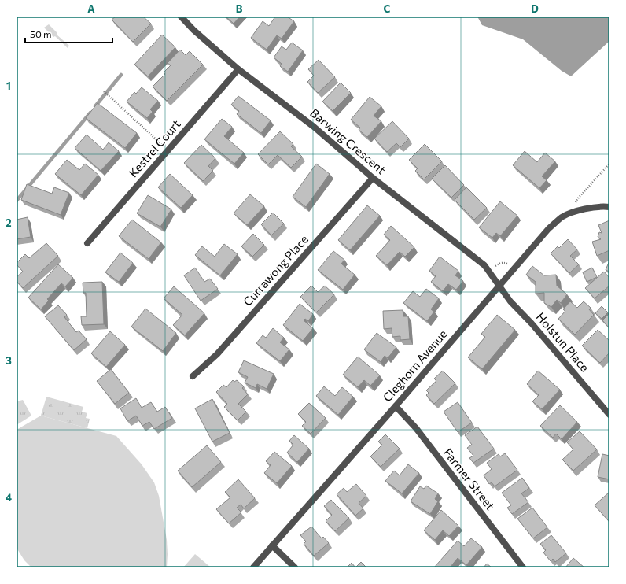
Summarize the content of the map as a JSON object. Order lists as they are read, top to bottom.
{
  "streets": {
    "street": [
      "Barwing Crescent",
      "Kestrel Court",
      "Currawong Place",
      "Holstun Place",
      "Cleghorn Avenue",
      "Farmer Street"
    ]
  },
  "crossings": [
    ["Barwing Crescent", "Kestrel Court"],
    ["Barwing Crescent", "Currawong Place"],
    ["Barwing Crescent", "Holstun Place"],
    ["Barwing Crescent", "Cleghorn Avenue"],
    ["Holstun Place", "Cleghorn Avenue"],
    ["Cleghorn Avenue", "Farmer Street"]
  ],
  "scale_bar": "50 m",
  "grid": {
    "columns": [
      "A",
      "B",
      "C",
      "D"
    ],
    "rows": [
      "1",
      "2",
      "3",
      "4"
    ]
  }
}
